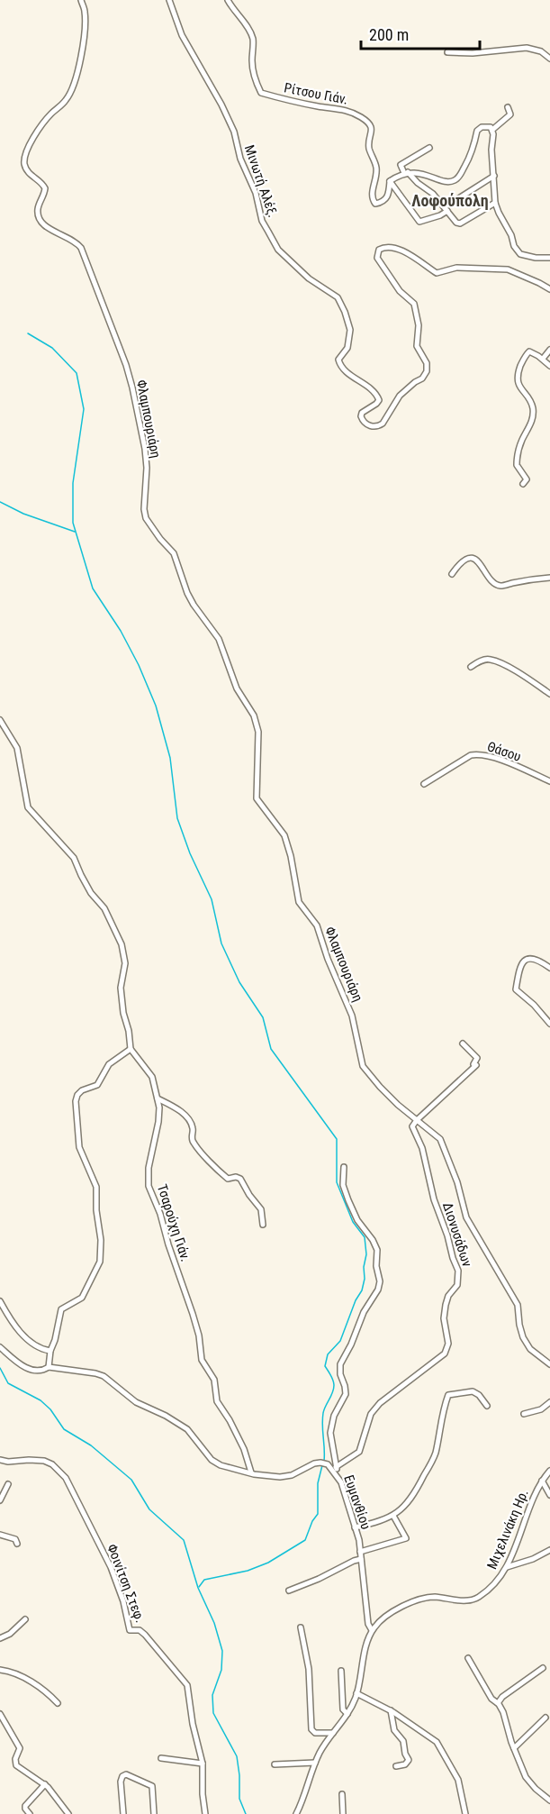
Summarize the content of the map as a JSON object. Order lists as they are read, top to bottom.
{
  "streets": {
    "street": [
      "Ρίτσου Γιάν.",
      "Μινωτή Αλέξ.",
      "Φλαμπουριάρη",
      "Θάσου",
      "Τσαρούχη Γιάν.",
      "Διονυσάδων",
      "Ευμανθίου",
      "Μιχελινάκη Ηρ.",
      "Φοινίτση Στεφ."
    ]
  },
  "crossings": [
    ["Φλαμπουριάρη", "Διονυσάδων"],
    ["Τσαρούχη Γιάν.", "Ευμανθίου"],
    ["Ευμανθίου", "Μιχελινάκη Ηρ."]
  ],
  "districts": ["Λοφούπολη"],
  "scale_bar": "200 m"
}
